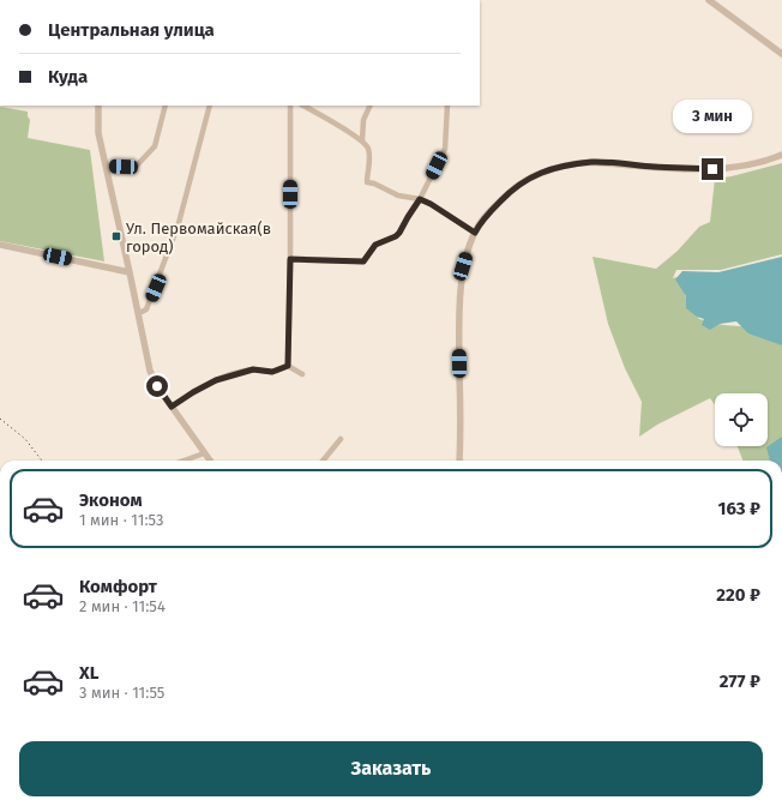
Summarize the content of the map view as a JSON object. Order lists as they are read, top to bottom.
{
  "places": {
    "transit": ["Ул. Первомайская(в город)"]
  },
  "page": {
    "banner": ["Центральная улица", "Куда"],
    "bubble": "3 мин",
    "list": [
      {
        "name": "Эконом",
        "note": "1 мин · 11:53",
        "value": "163 ₽"
      },
      {
        "name": "Комфорт",
        "note": "2 мин · 11:54",
        "value": "220 ₽"
      },
      {
        "name": "XL",
        "note": "3 мин · 11:55",
        "value": "277 ₽"
      }
    ],
    "buttons": "Заказать"
  }
}
